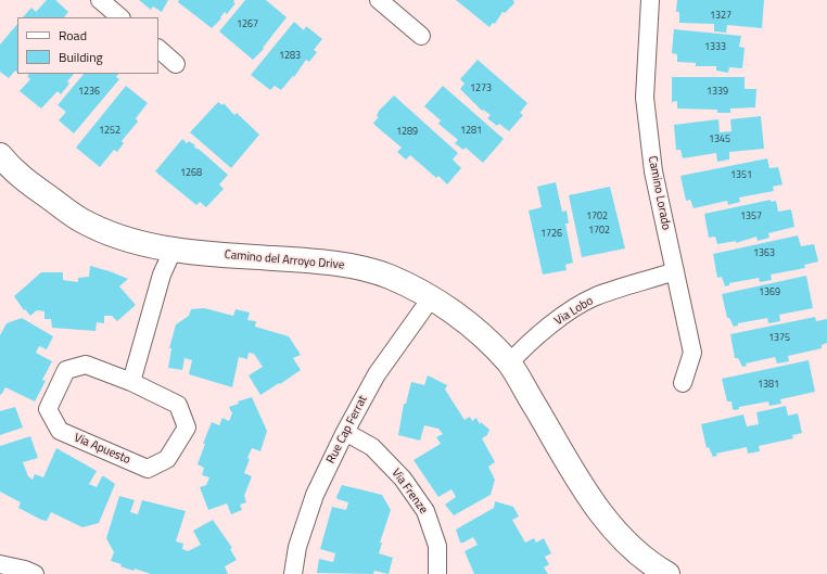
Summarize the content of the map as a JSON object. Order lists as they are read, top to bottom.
{
  "streets": {
    "street": [
      "Camino Lorado",
      "Camino del Arroyo Drive",
      "Via Lobo",
      "Rue Cap Ferrat",
      "Via Apuesto",
      "Via Frenze"
    ]
  },
  "crossings": [
    ["Camino Lorado", "Via Lobo"],
    ["Camino del Arroyo Drive", "Via Lobo"],
    ["Camino del Arroyo Drive", "Rue Cap Ferrat"],
    ["Rue Cap Ferrat", "Via Frenze"]
  ],
  "house_numbers": [
    "1327",
    "1267",
    "1333",
    "1283",
    "1273",
    "1236",
    "1339",
    "1252",
    "1281",
    "1289",
    "1345",
    "1268",
    "1351",
    "1702",
    "1357",
    "1702",
    "1726",
    "1363",
    "1369",
    "1375",
    "1381"
  ],
  "legend": ["Road", "Building"]
}
